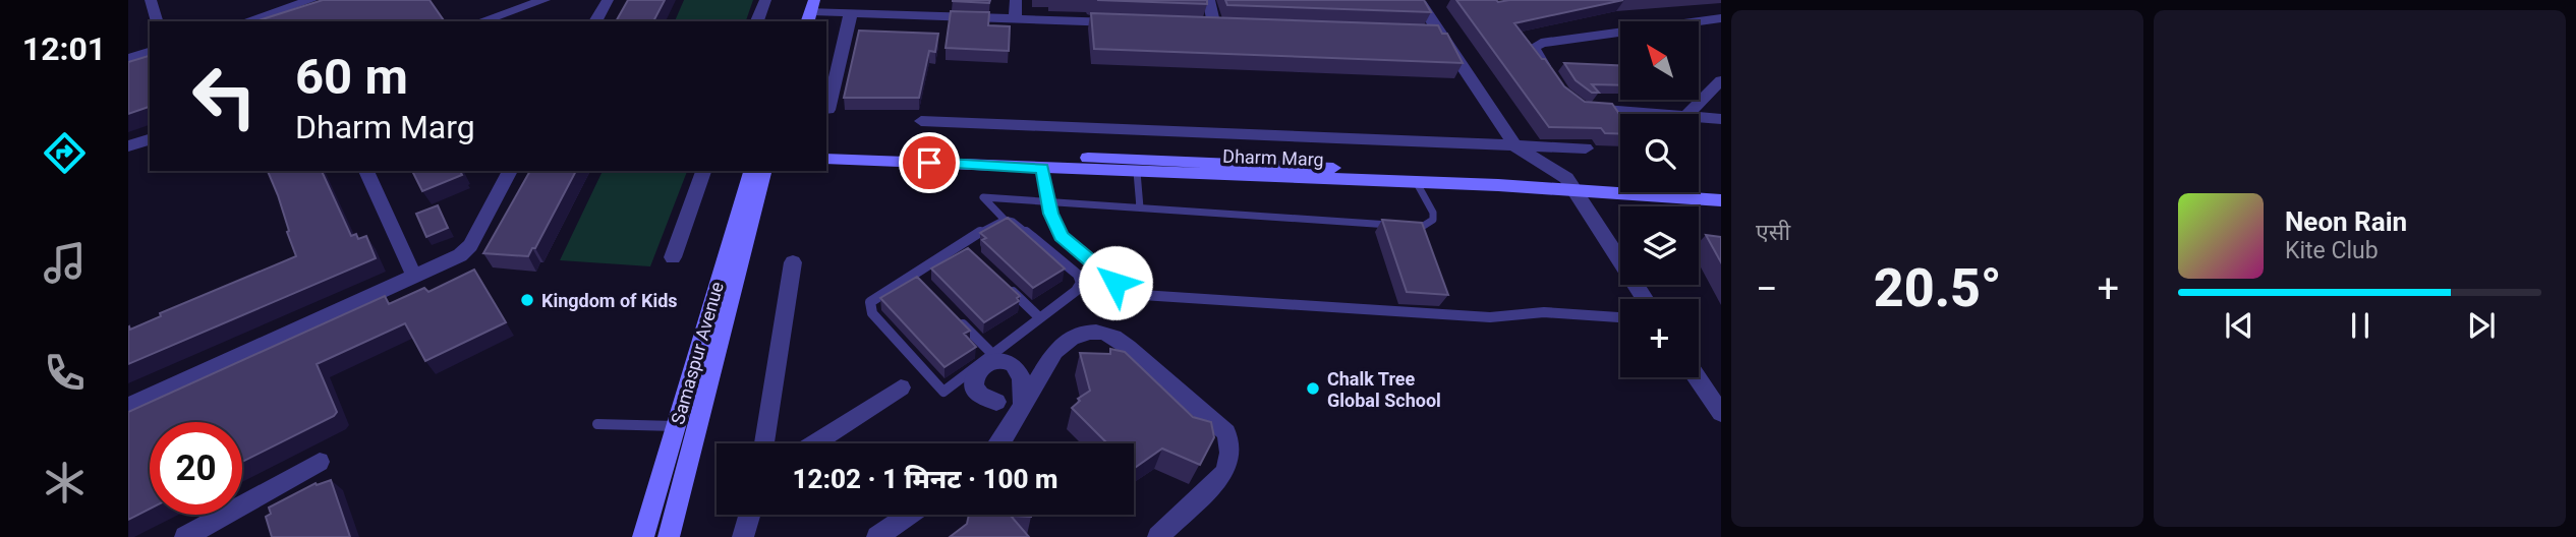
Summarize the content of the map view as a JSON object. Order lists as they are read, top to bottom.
{
  "streets": {
    "main road": ["Dharm Marg", "Samaspur Avenue"]
  },
  "places": ["Kingdom of Kids", "Chalk Tree Global School"],
  "north": "top left",
  "page": {
    "tabs": "12:01",
    "tile": "एसी",
    "map_buttons": "+",
    "turn": ["60 m", "Dharm Marg"],
    "song": ["Neon Rain", "Kite Club"],
    "heat": ["−", "20.5°", "+"],
    "limit": "20",
    "trip": "12:02 · 1 मिनट · 100 m"
  }
}
